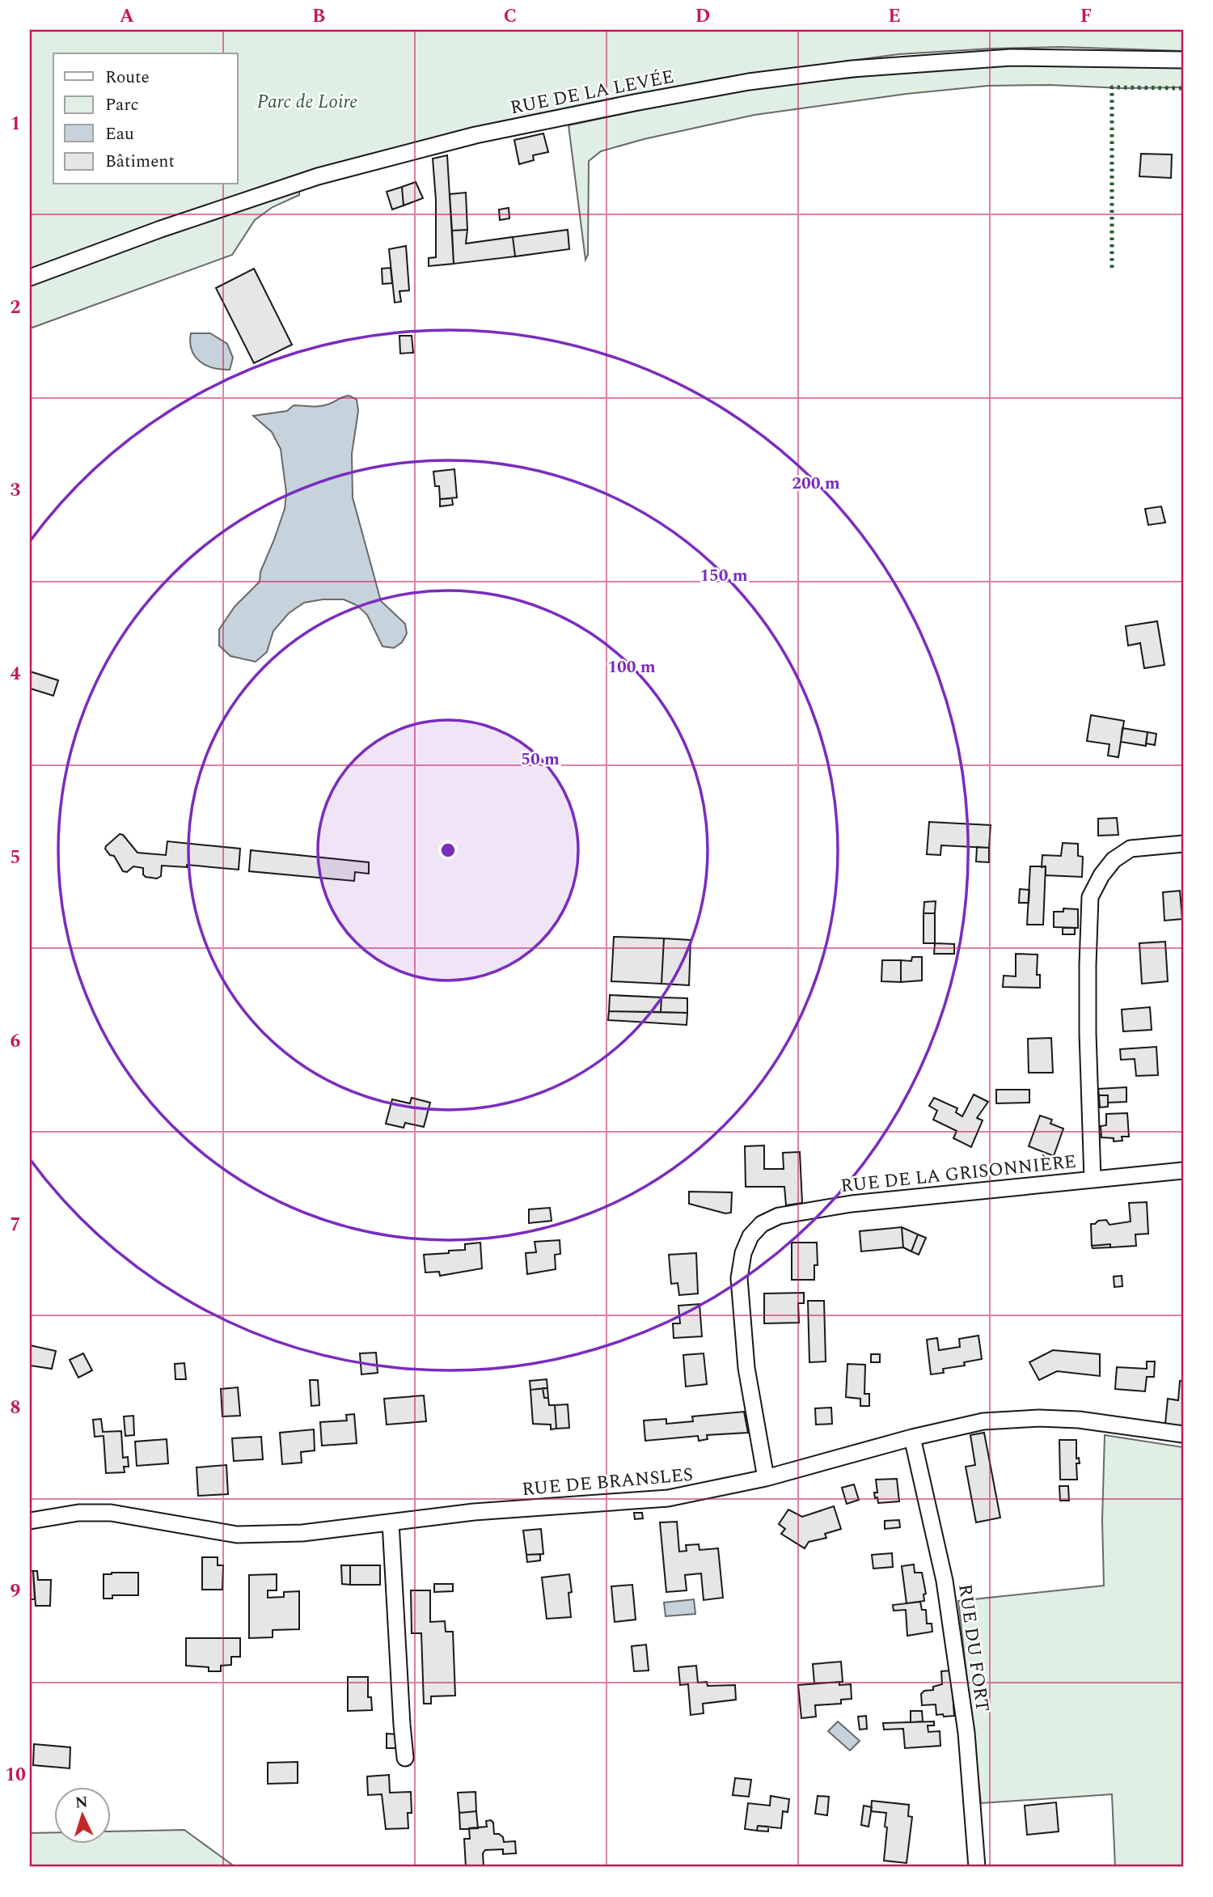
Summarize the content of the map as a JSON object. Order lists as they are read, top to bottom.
{
  "streets": {
    "street": [
      "RUE DE LA LEVÉE",
      "RUE DE LA GRISONNIÈRE",
      "RUE DE BRANSLES",
      "RUE DU FORT"
    ]
  },
  "crossings": [
    ["RUE DE LA GRISONNIÈRE", "RUE DE BRANSLES"],
    ["RUE DE BRANSLES", "RUE DU FORT"]
  ],
  "parks": ["Parc de Loire"],
  "legend": [
    "Route",
    "Parc",
    "Eau",
    "Bâtiment"
  ],
  "north": "top",
  "grid": {
    "columns": [
      "A",
      "B",
      "C",
      "D",
      "E",
      "F"
    ],
    "rows": [
      "1",
      "2",
      "3",
      "4",
      "5",
      "6",
      "7",
      "8",
      "9",
      "10"
    ]
  },
  "rings": [
    "200 m",
    "150 m",
    "100 m",
    "50 m"
  ]
}
